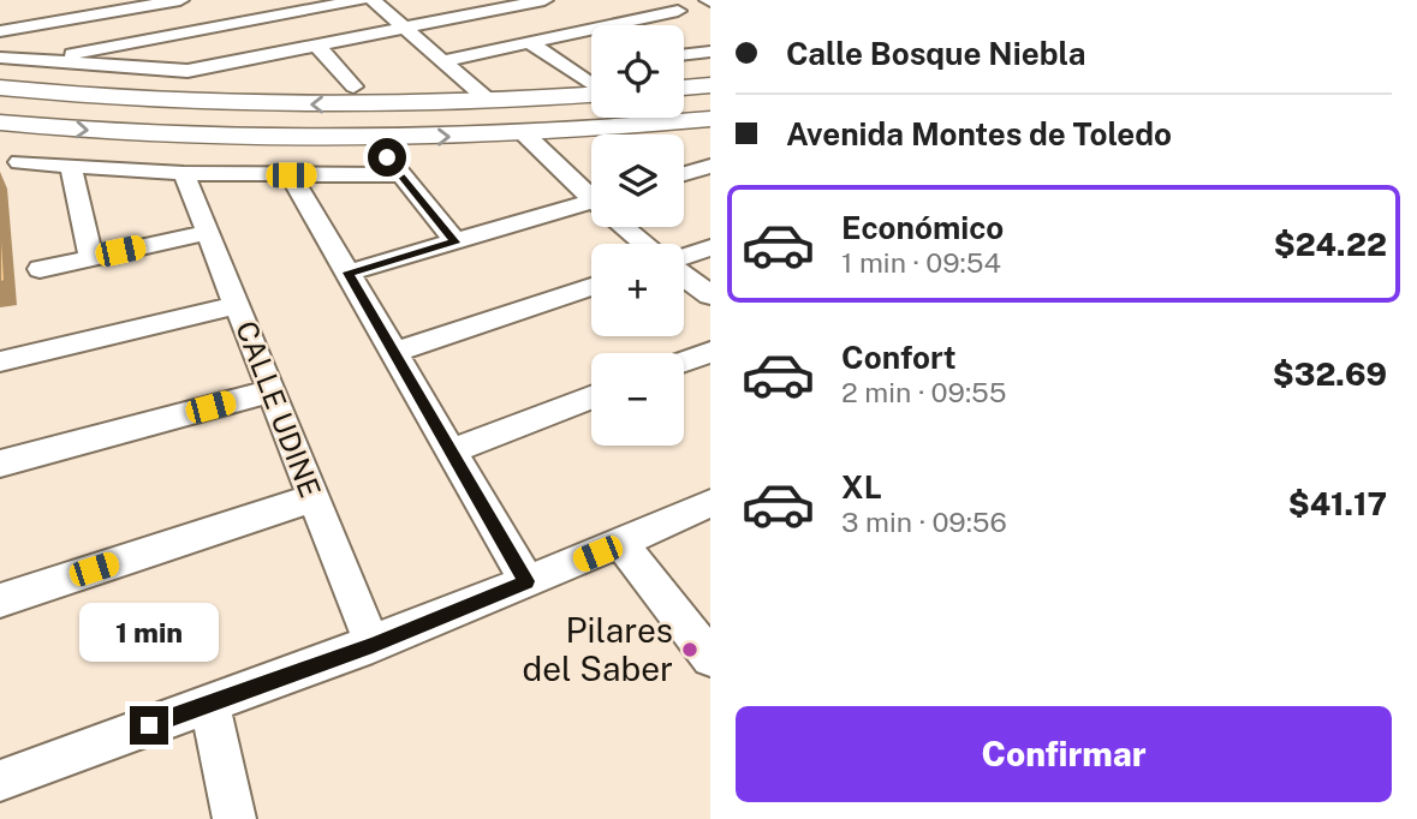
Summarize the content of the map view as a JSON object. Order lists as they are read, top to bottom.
{
  "streets": {
    "street": ["CALLE UDINE"]
  },
  "places": ["Pilares del Saber"],
  "page": {
    "banner": ["Calle Bosque Niebla", "Avenida Montes de Toledo"],
    "map_buttons": ["+", "−"],
    "list": [
      {
        "name": "Económico",
        "note": "1 min · 09:54",
        "value": "$24.22"
      },
      {
        "name": "Confort",
        "note": "2 min · 09:55",
        "value": "$32.69"
      },
      {
        "name": "XL",
        "note": "3 min · 09:56",
        "value": "$41.17"
      }
    ],
    "bubble": "1 min",
    "buttons": "Confirmar"
  }
}
